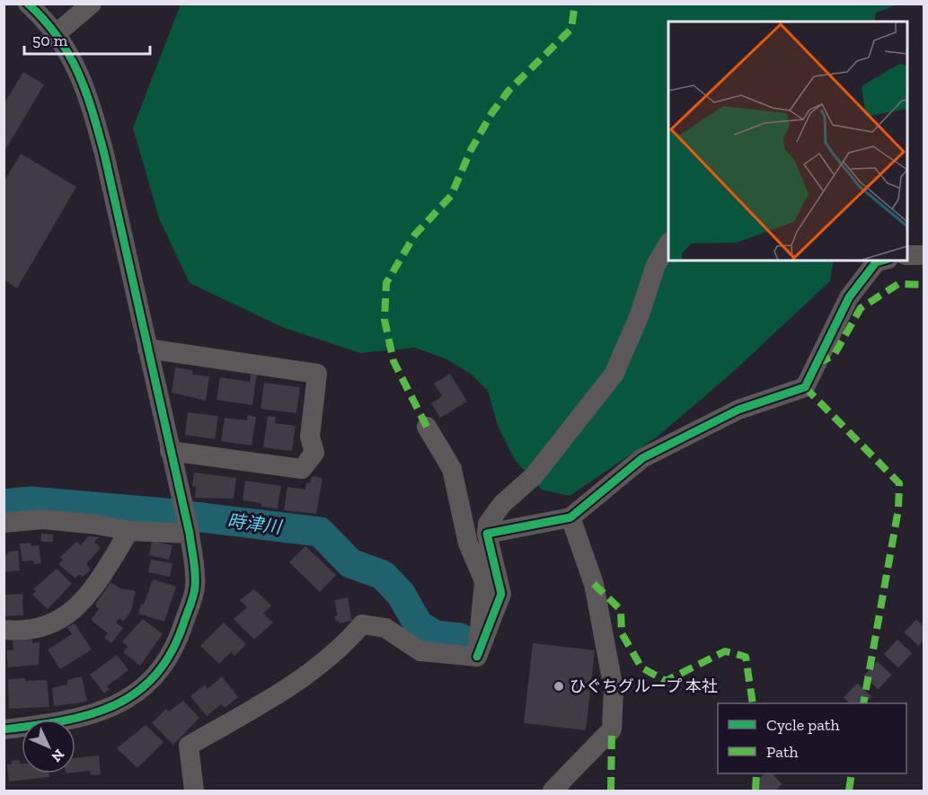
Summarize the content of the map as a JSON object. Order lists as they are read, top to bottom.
{
  "water": ["時津川"],
  "places": ["ひぐちグループ 本社"],
  "legend": ["Cycle path", "Path"],
  "scale_bar": "50 m",
  "north": "bottom right"
}
